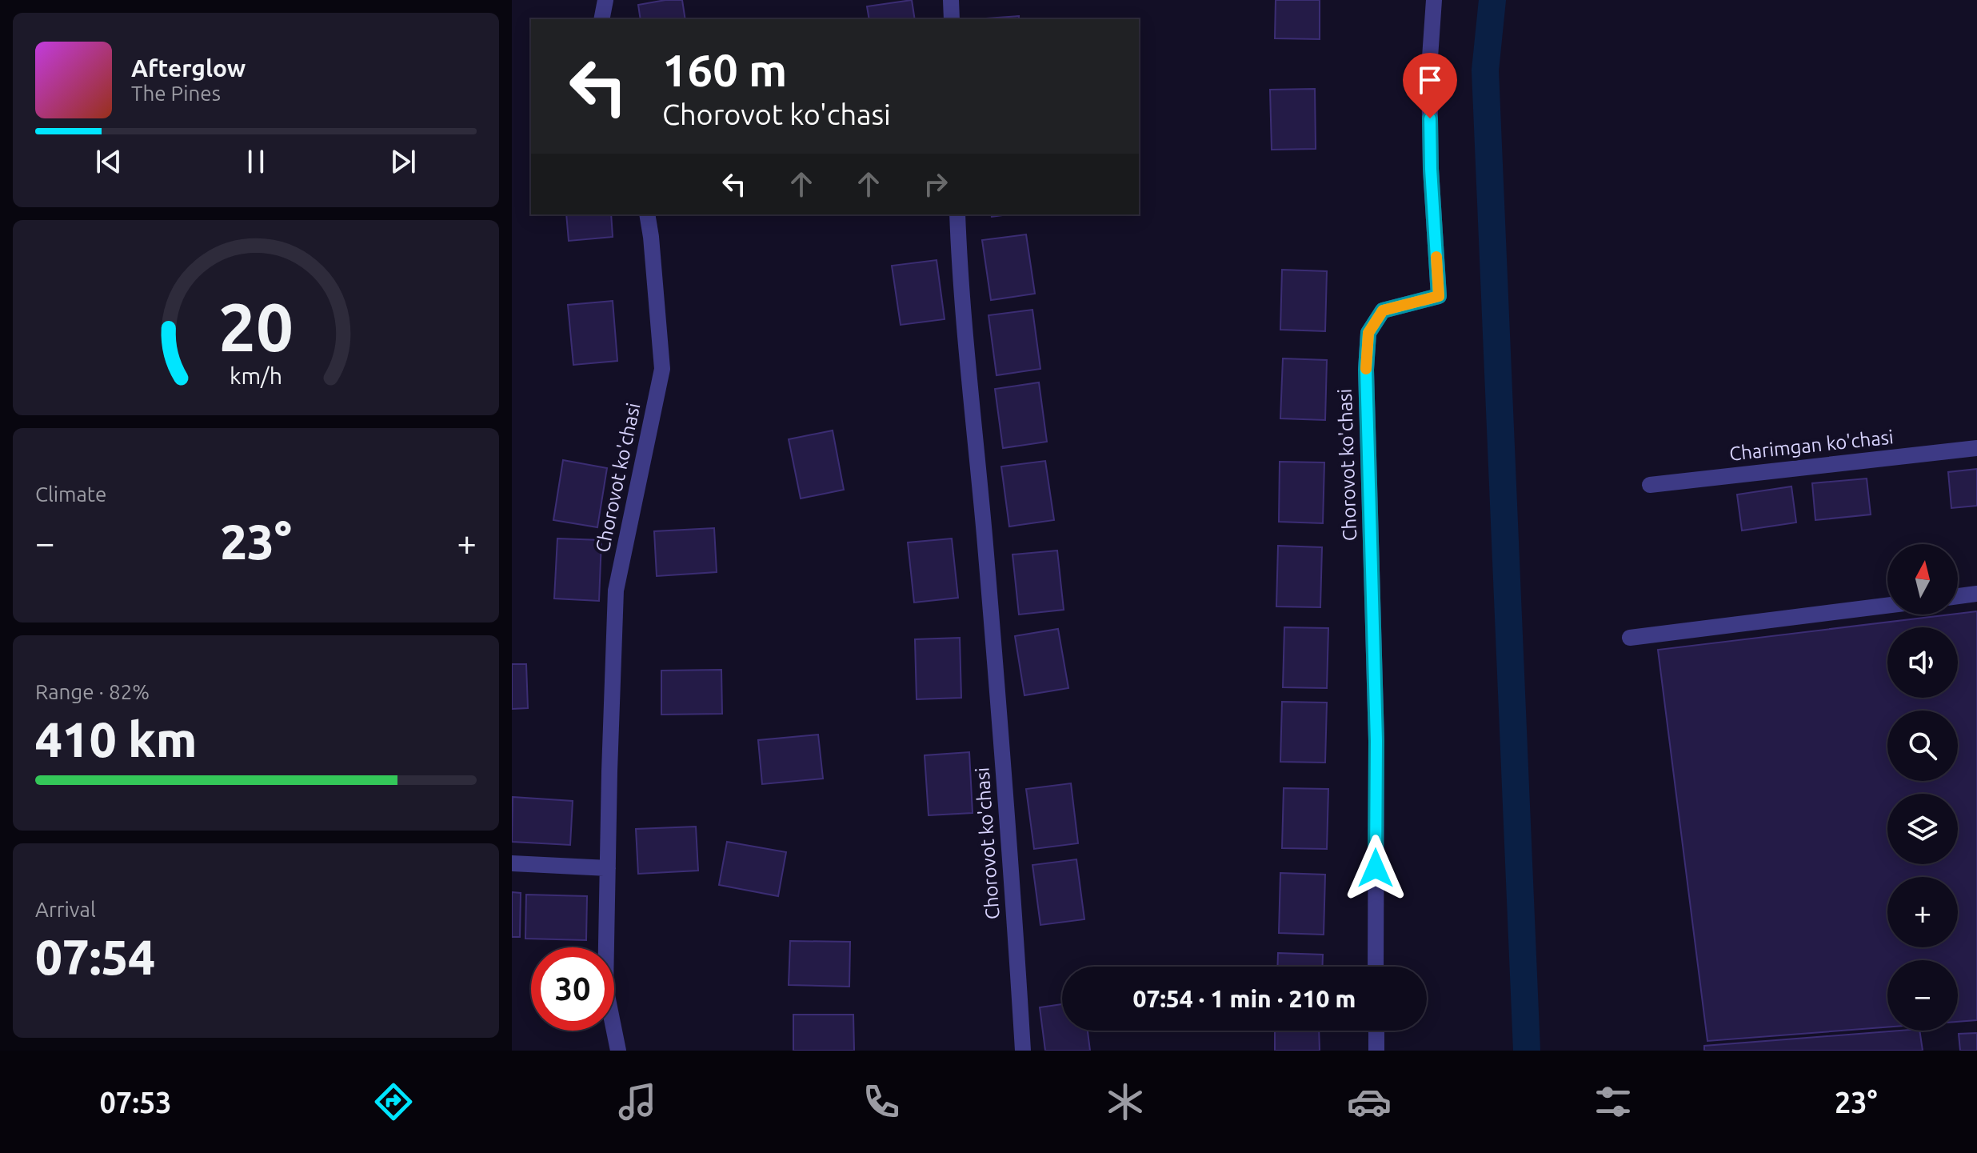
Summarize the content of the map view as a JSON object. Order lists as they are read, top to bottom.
{
  "streets": {
    "street": ["Charimgan ko'chasi", "Chorovot ko'chasi"]
  },
  "north": "top",
  "page": {
    "turn": ["160 m", "Chorovot ko'chasi"],
    "song": ["Afterglow", "The Pines"],
    "tile": [
      "Climate",
      ["Range · 82%", "410 km"],
      ["Arrival", "07:54"]
    ],
    "heat": ["−", "23°", "+"],
    "map_buttons": ["+", "−"],
    "limit": "30",
    "trip": "07:54 · 1 min · 210 m",
    "tabs": ["07:53", "23°"],
    "gauge": ["20", "km/h"]
  }
}
